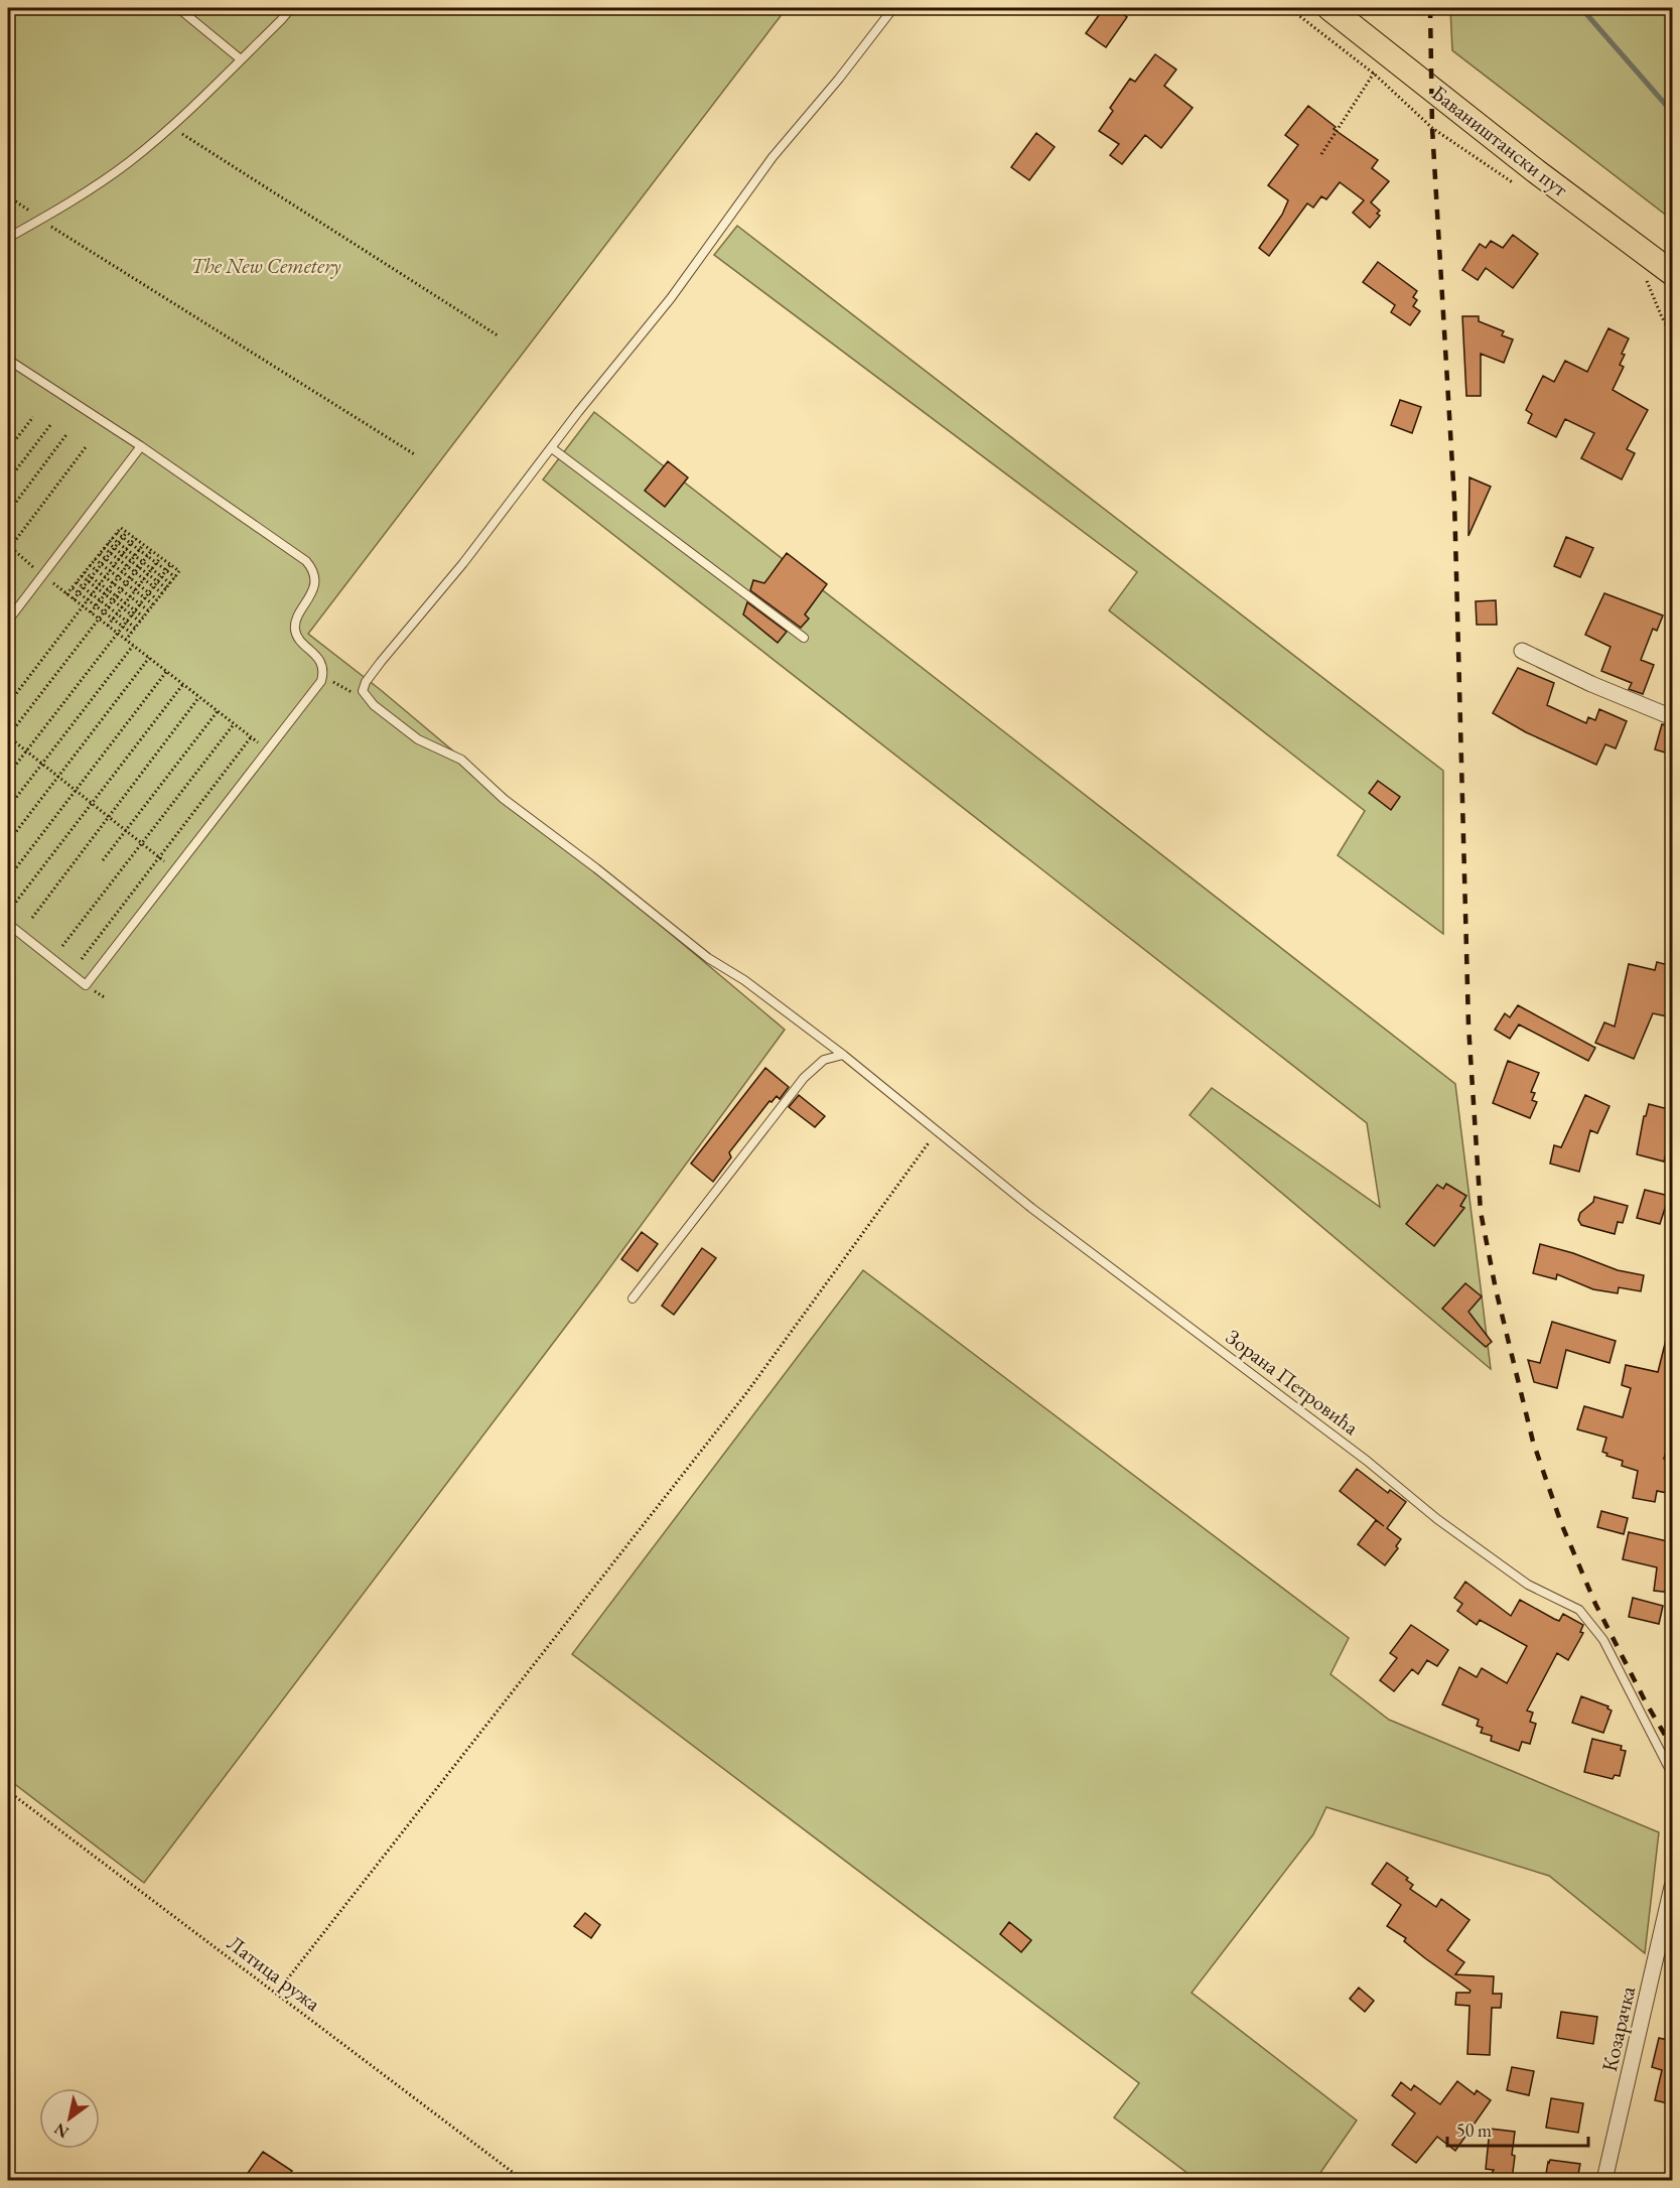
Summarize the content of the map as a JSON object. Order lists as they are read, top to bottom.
{
  "streets": {
    "main road": ["Баваништански пут"],
    "street": ["Козарачка"],
    "lane": ["Зорана Петровића"],
    "path": ["Латица ружа"]
  },
  "parks": ["The New Cemetery"],
  "scale_bar": "50 m",
  "north": "bottom left"
}
